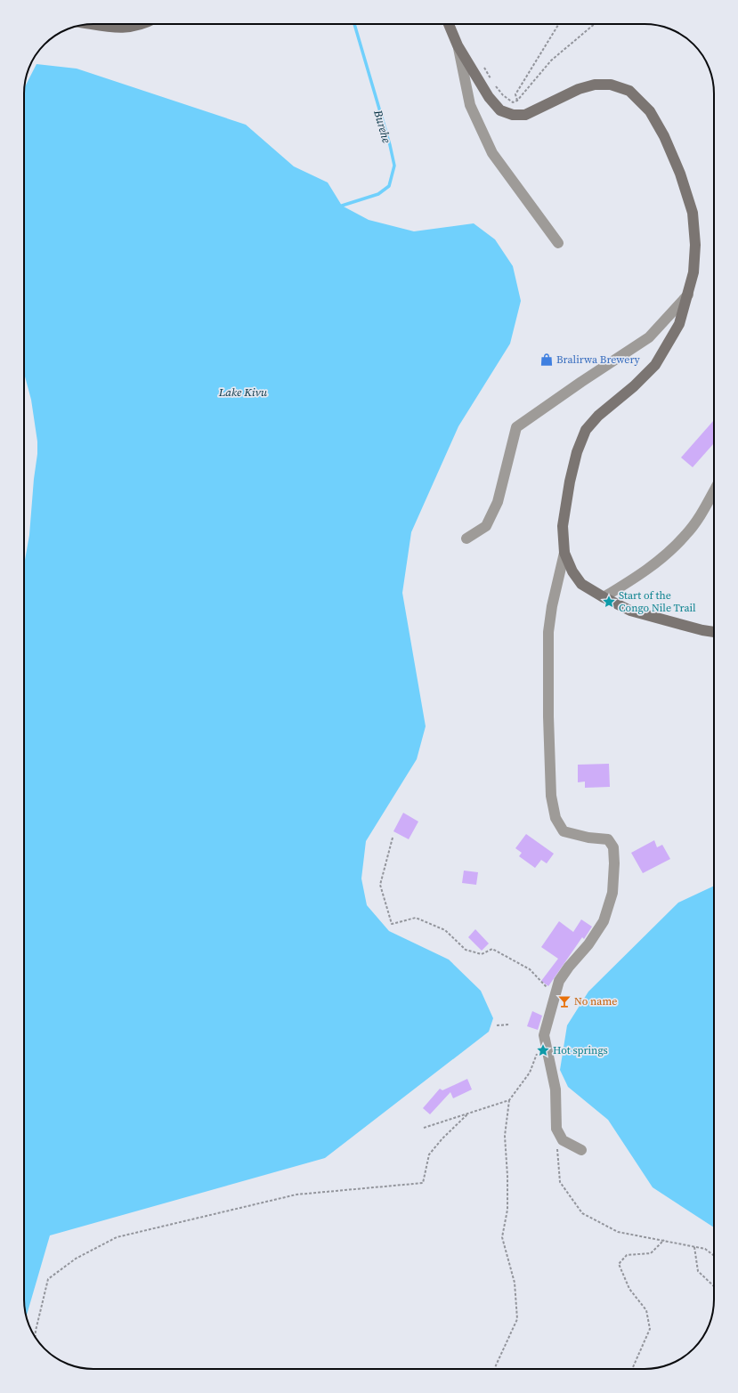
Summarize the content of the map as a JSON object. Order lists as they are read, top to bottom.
{
  "water": ["Burehe", "Lake Kivu"],
  "places": {
    "shop": ["Bralirwa Brewery"],
    "place": ["Start of the Congo Nile Trail", "Hot springs"],
    "bar": ["No name"]
  }
}
